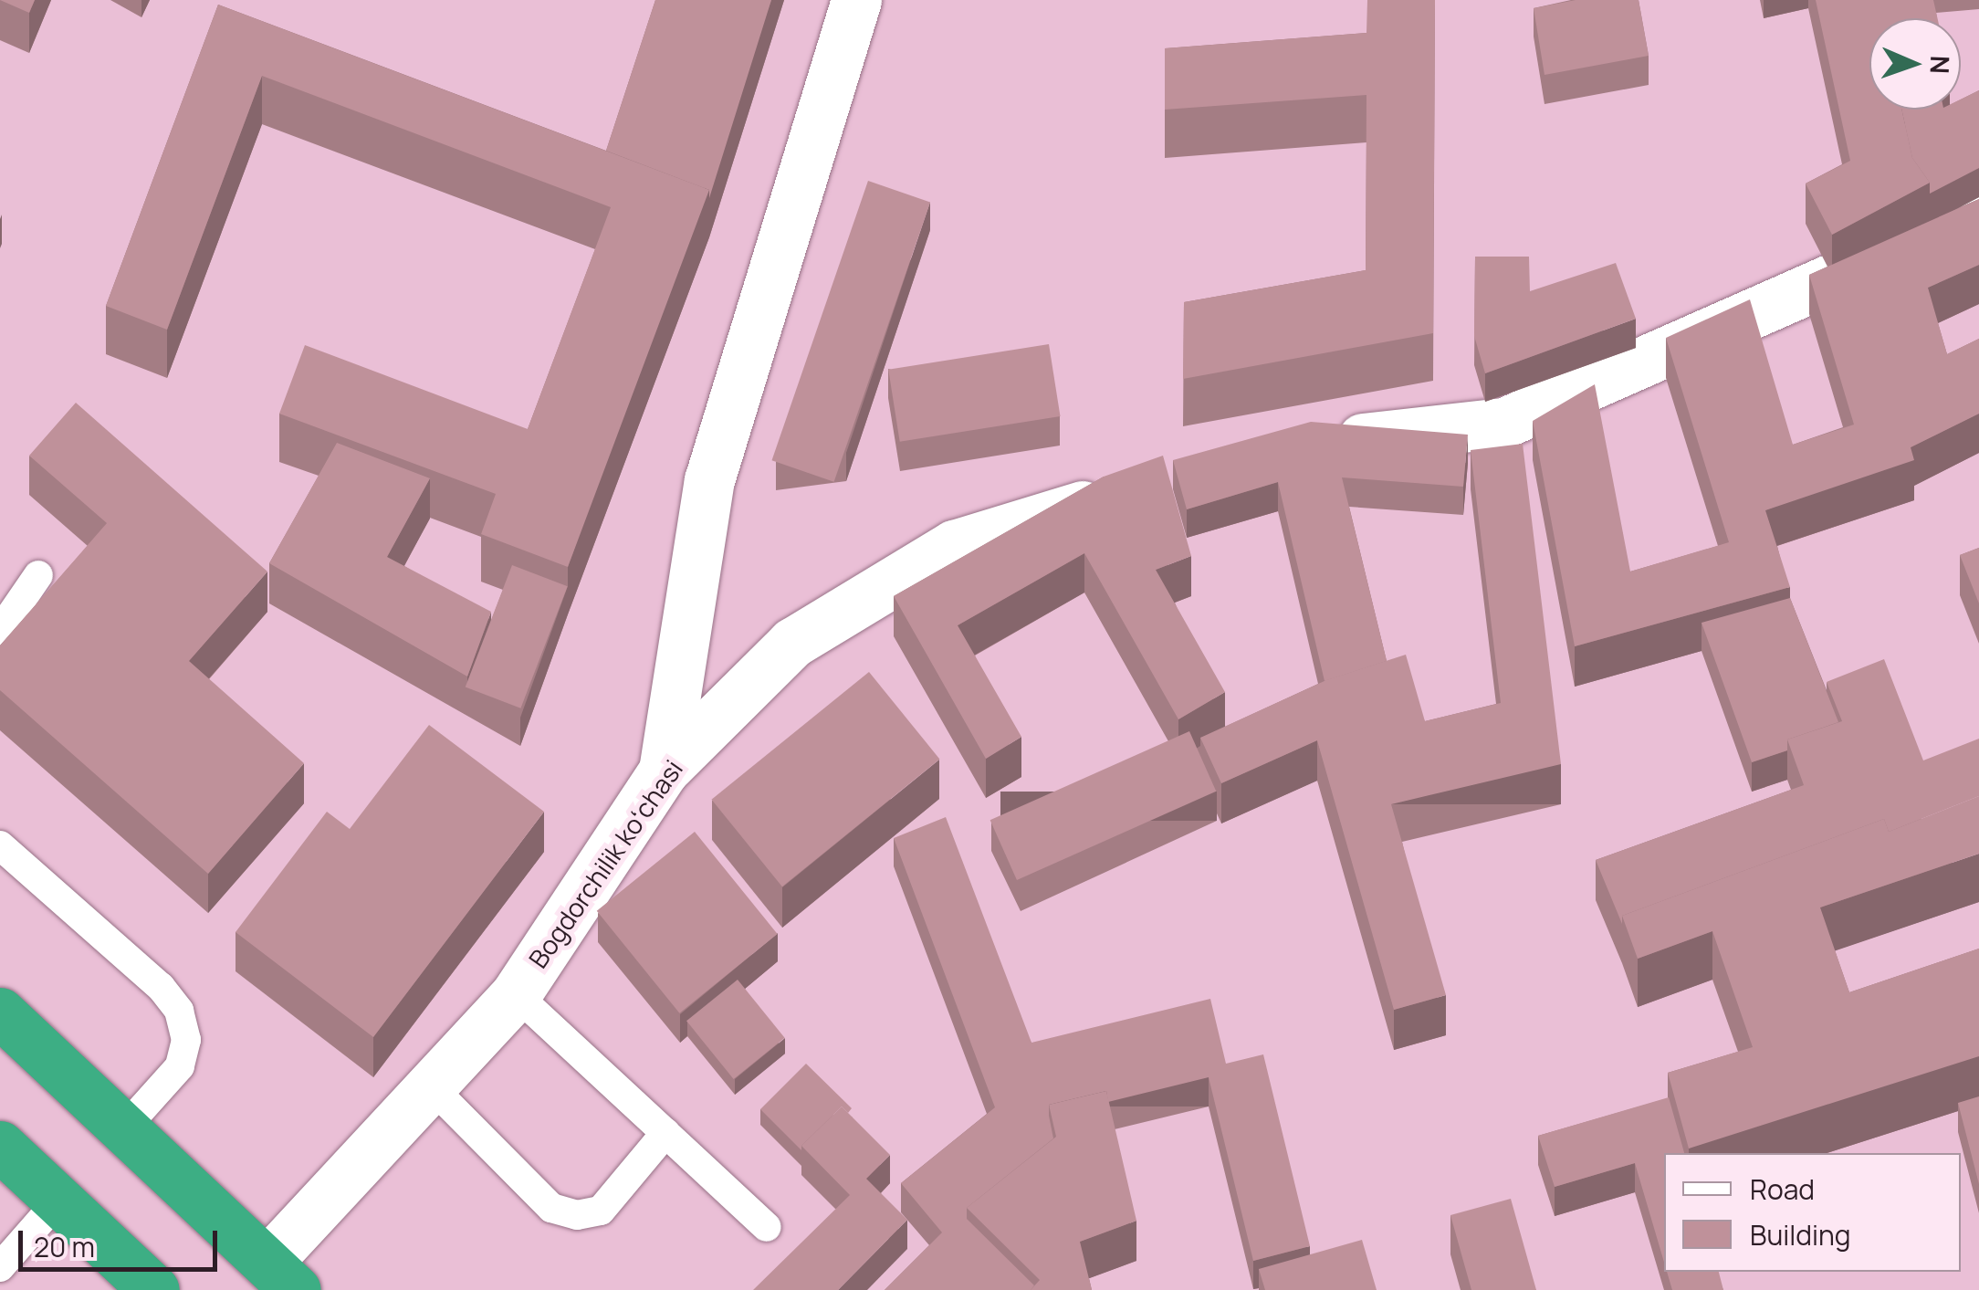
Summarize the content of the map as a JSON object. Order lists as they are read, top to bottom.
{
  "streets": {
    "street": ["Bogdorchilik koʻchasi"]
  },
  "legend": ["Road", "Building"],
  "scale_bar": "20 m",
  "north": "right"
}
